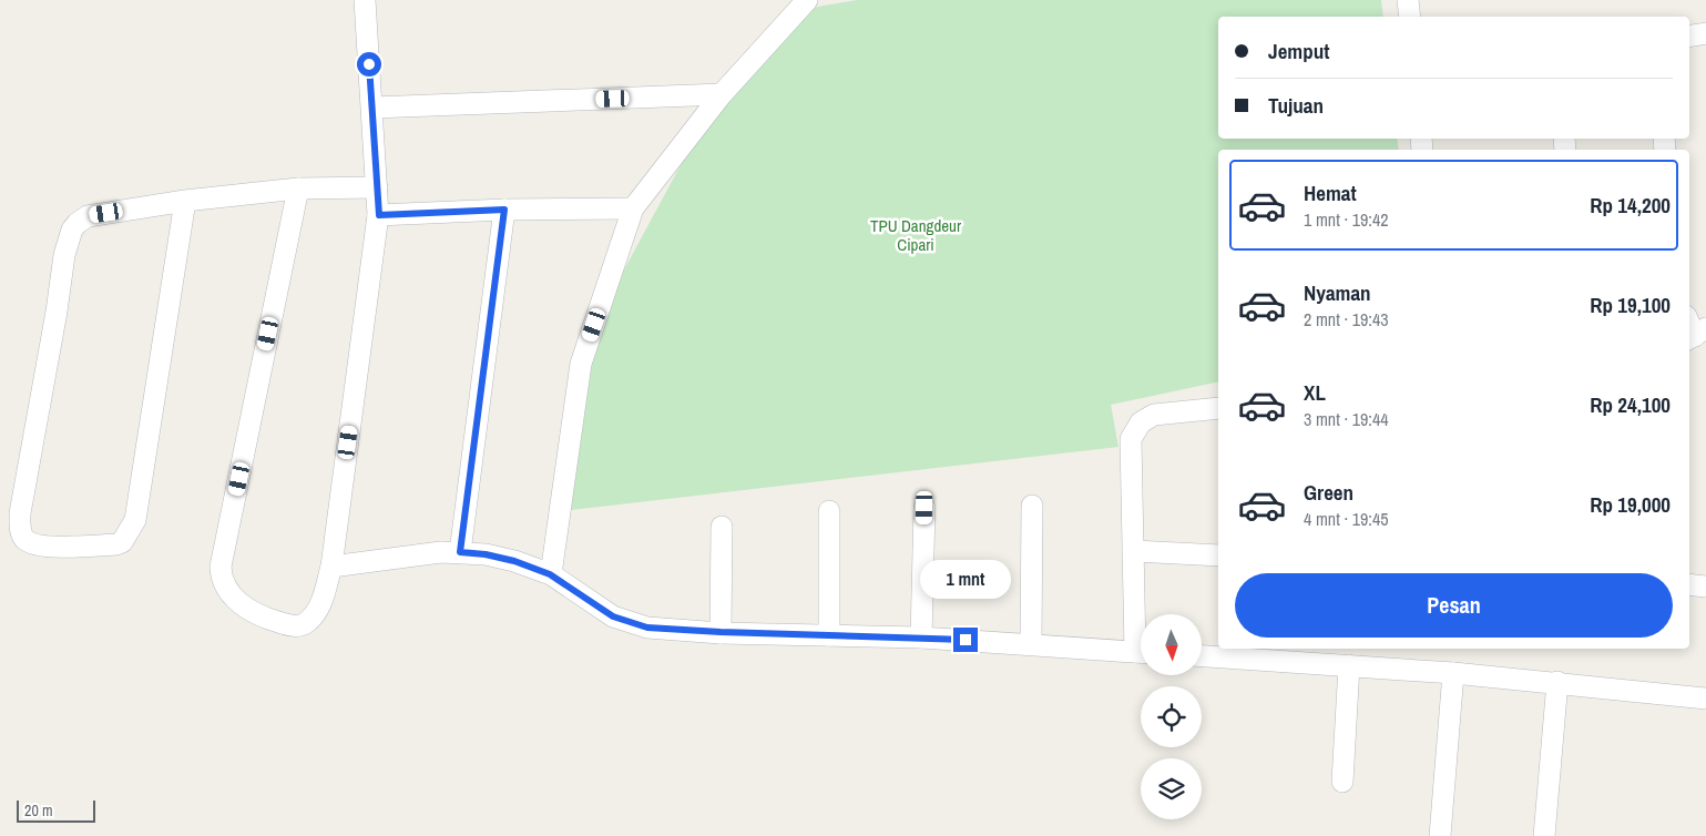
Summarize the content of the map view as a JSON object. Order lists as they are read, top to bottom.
{
  "parks": ["TPU Dangdeur Cipari"],
  "scale_bar": "20 m",
  "north": "bottom",
  "page": {
    "banner": ["Jemput", "Tujuan"],
    "list": [
      {
        "name": "Hemat",
        "note": "1 mnt · 19:42",
        "value": "Rp 14,200"
      },
      {
        "name": "Nyaman",
        "note": "2 mnt · 19:43",
        "value": "Rp 19,100"
      },
      {
        "name": "XL",
        "note": "3 mnt · 19:44",
        "value": "Rp 24,100"
      },
      {
        "name": "Green",
        "note": "4 mnt · 19:45",
        "value": "Rp 19,000"
      }
    ],
    "bubble": "1 mnt",
    "buttons": "Pesan",
    "scale": "20 m"
  }
}
